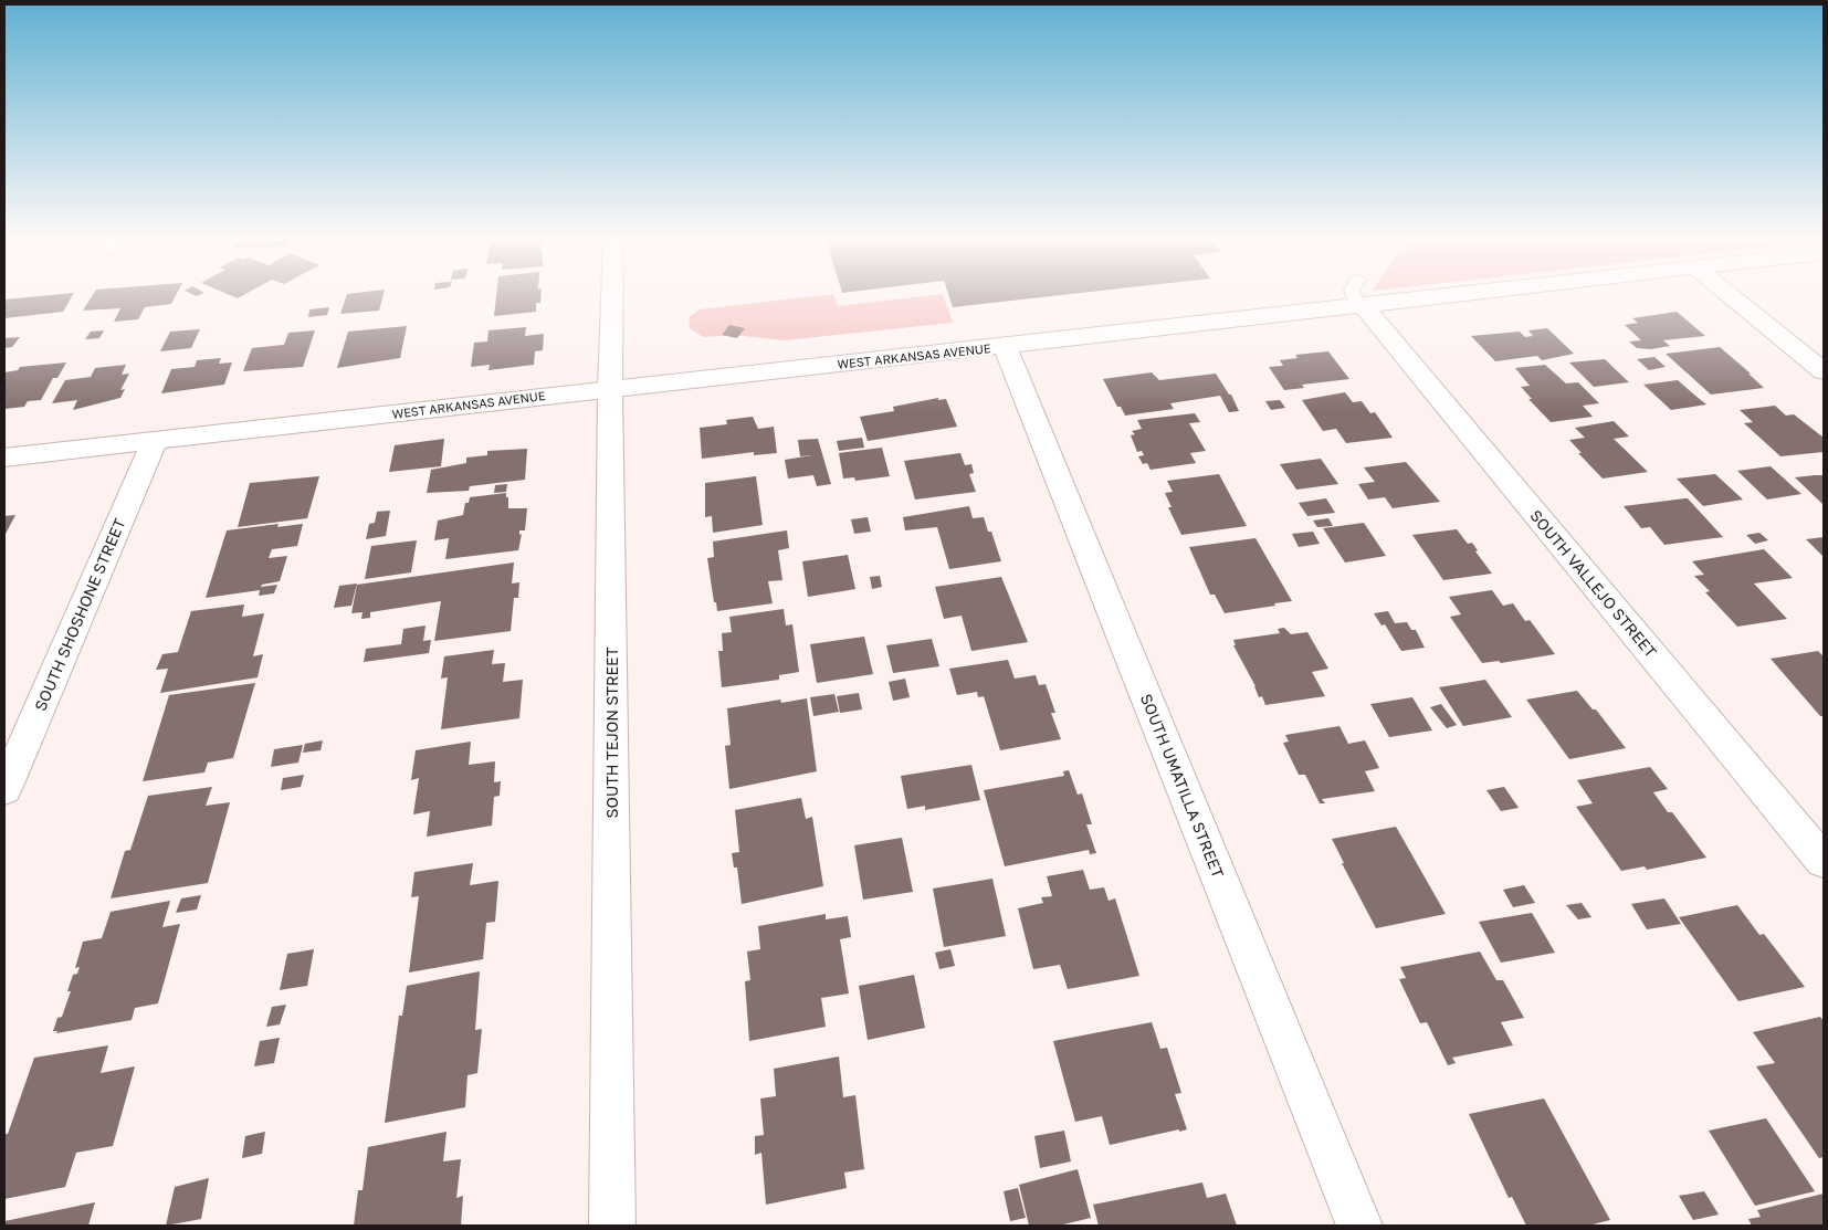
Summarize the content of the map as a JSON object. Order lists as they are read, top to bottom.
{
  "streets": {
    "street": [
      "WEST ARKANSAS AVENUE",
      "SOUTH VALLEJO STREET",
      "SOUTH SHOSHONE STREET",
      "SOUTH TEJON STREET",
      "SOUTH UMATILLA STREET"
    ]
  },
  "crossings": [
    ["WEST ARKANSAS AVENUE", "SOUTH VALLEJO STREET"],
    ["WEST ARKANSAS AVENUE", "SOUTH SHOSHONE STREET"],
    ["WEST ARKANSAS AVENUE", "SOUTH TEJON STREET"],
    ["WEST ARKANSAS AVENUE", "SOUTH UMATILLA STREET"]
  ]
}
